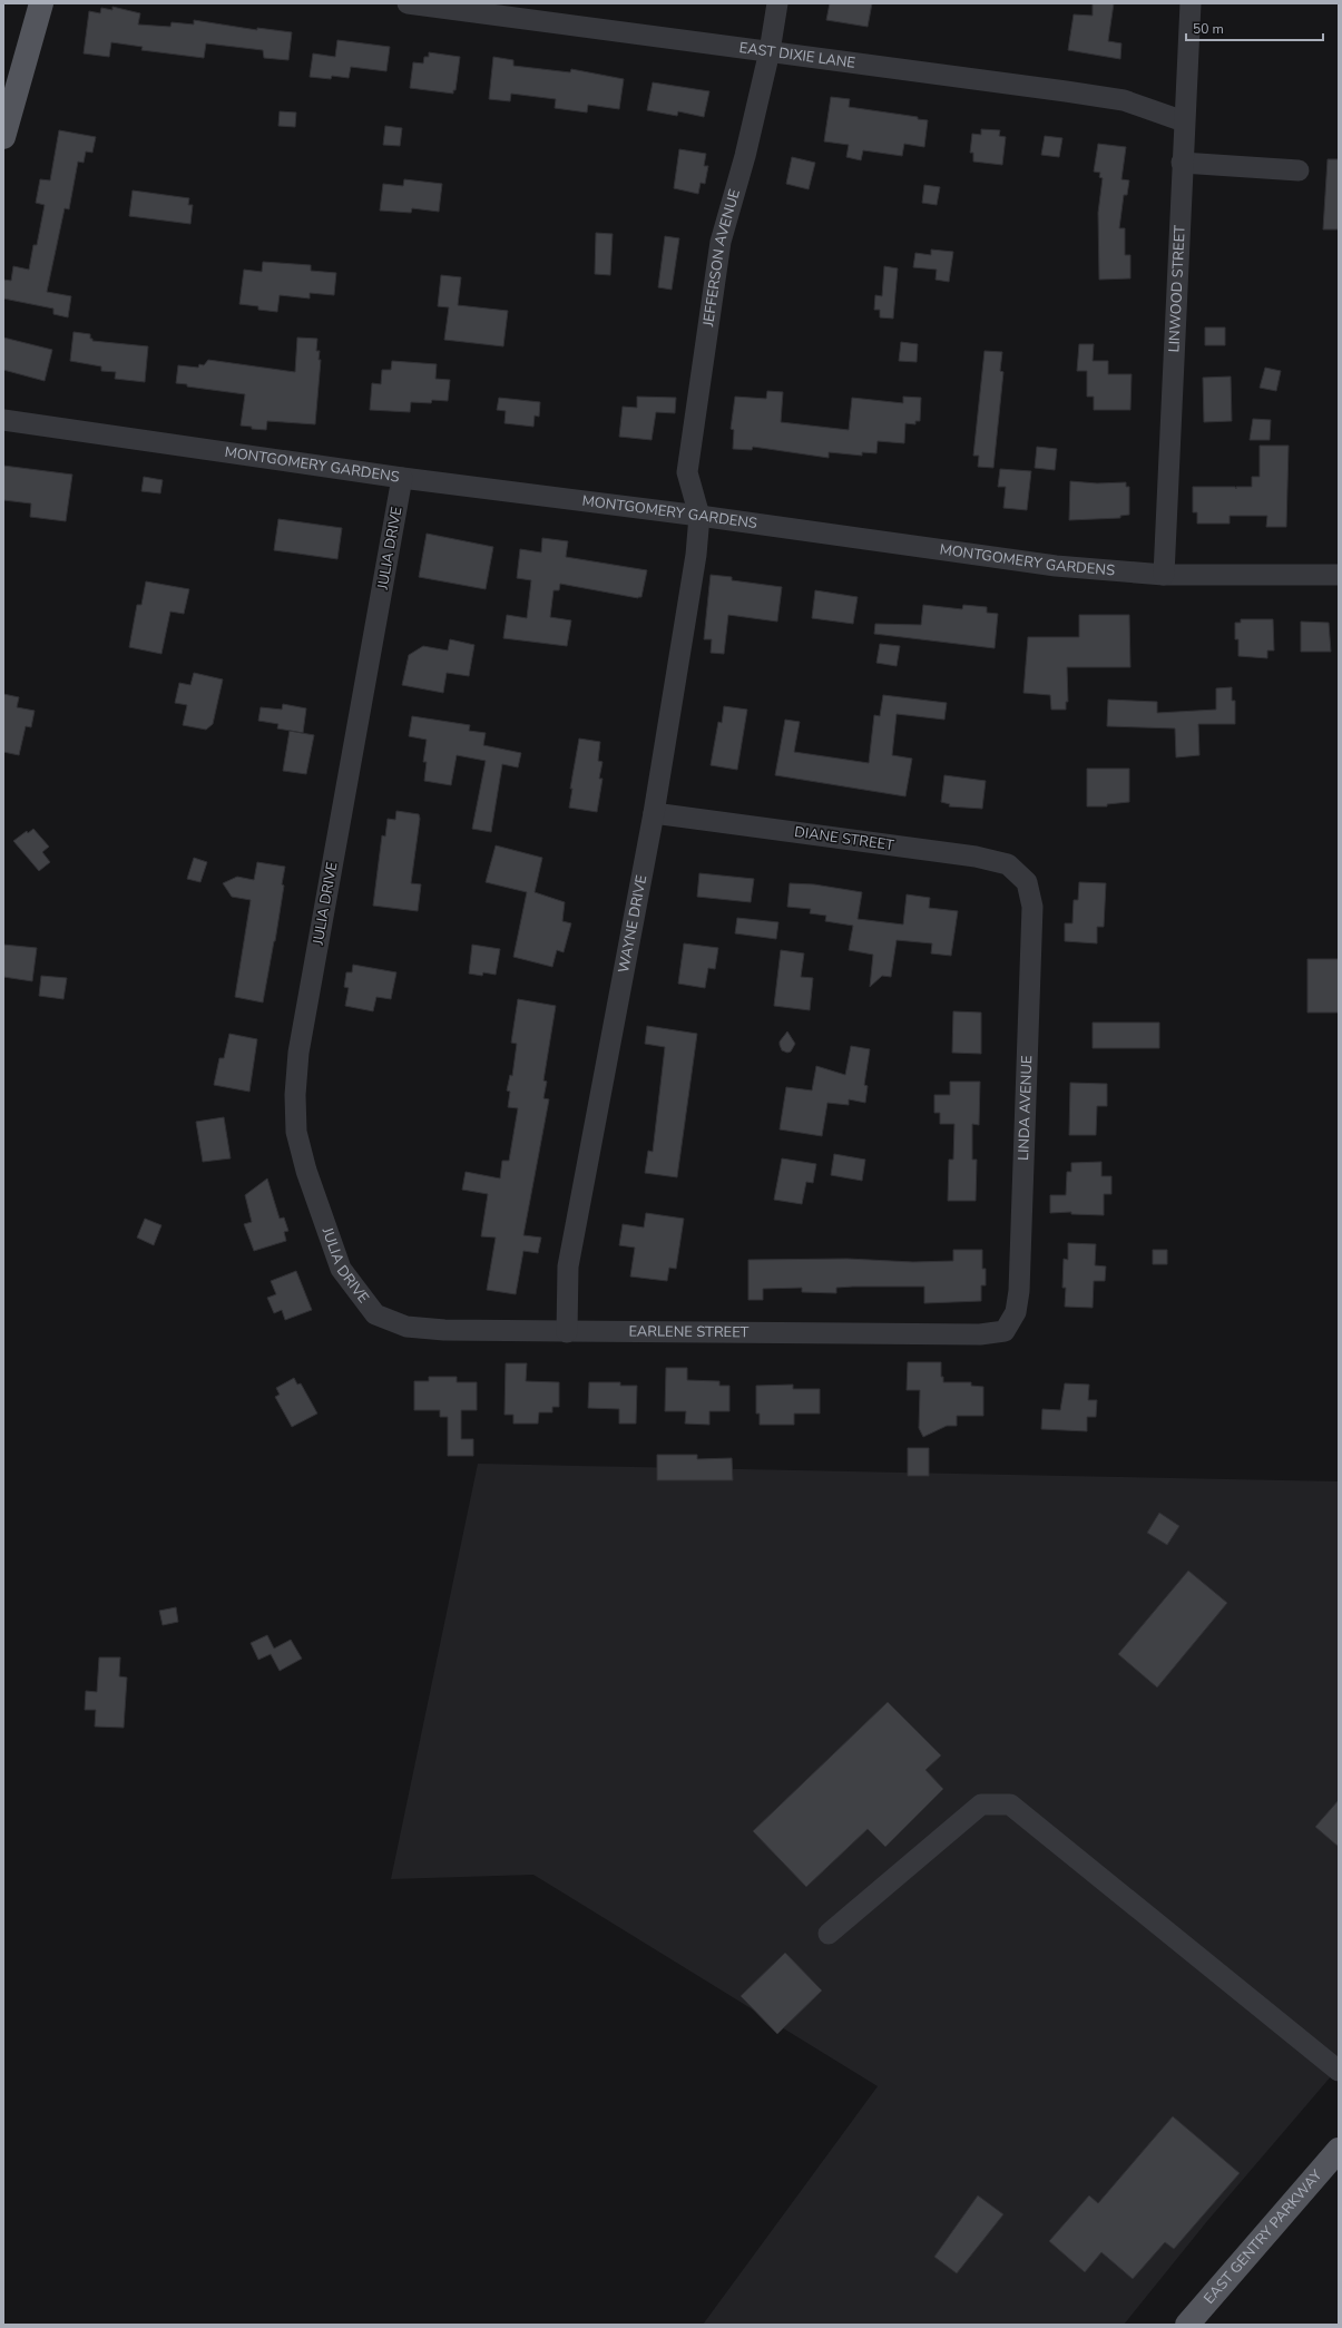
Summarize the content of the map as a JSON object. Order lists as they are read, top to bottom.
{
  "streets": {
    "main road": ["EAST GENTRY PARKWAY"],
    "street": [
      "EAST DIXIE LANE",
      "JEFFERSON AVENUE",
      "LINWOOD STREET",
      "MONTGOMERY GARDENS",
      "JULIA DRIVE",
      "DIANE STREET",
      "WAYNE DRIVE",
      "LINDA AVENUE",
      "EARLENE STREET"
    ]
  },
  "crossings": [
    ["EAST DIXIE LANE", "JEFFERSON AVENUE"],
    ["EAST DIXIE LANE", "LINWOOD STREET"],
    ["JEFFERSON AVENUE", "MONTGOMERY GARDENS"],
    ["JEFFERSON AVENUE", "WAYNE DRIVE"],
    ["LINWOOD STREET", "MONTGOMERY GARDENS"],
    ["MONTGOMERY GARDENS", "JULIA DRIVE"],
    ["MONTGOMERY GARDENS", "WAYNE DRIVE"],
    ["JULIA DRIVE", "EARLENE STREET"],
    ["DIANE STREET", "WAYNE DRIVE"],
    ["DIANE STREET", "LINDA AVENUE"],
    ["WAYNE DRIVE", "EARLENE STREET"],
    ["LINDA AVENUE", "EARLENE STREET"]
  ],
  "scale_bar": "50 m"
}
